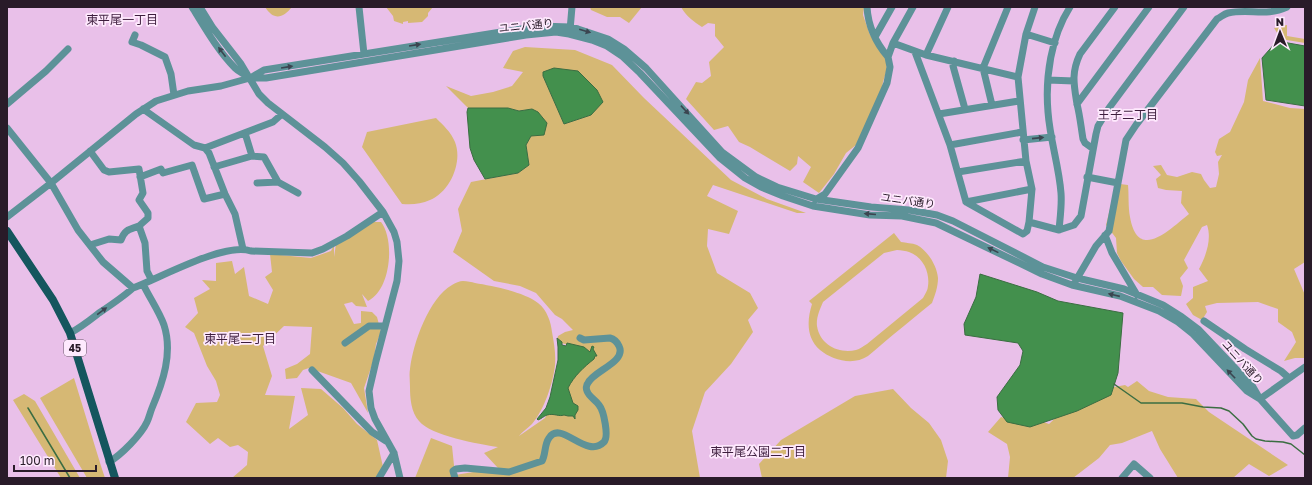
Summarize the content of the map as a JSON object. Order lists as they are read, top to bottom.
{
  "streets": {
    "main road": ["45"],
    "street": ["ユニバ通り"]
  },
  "districts": [
    "東平尾一丁目",
    "王子二丁目",
    "東平尾二丁目",
    "東平尾公園二丁目"
  ],
  "scale_bar": "100 m",
  "north": "top"
}
